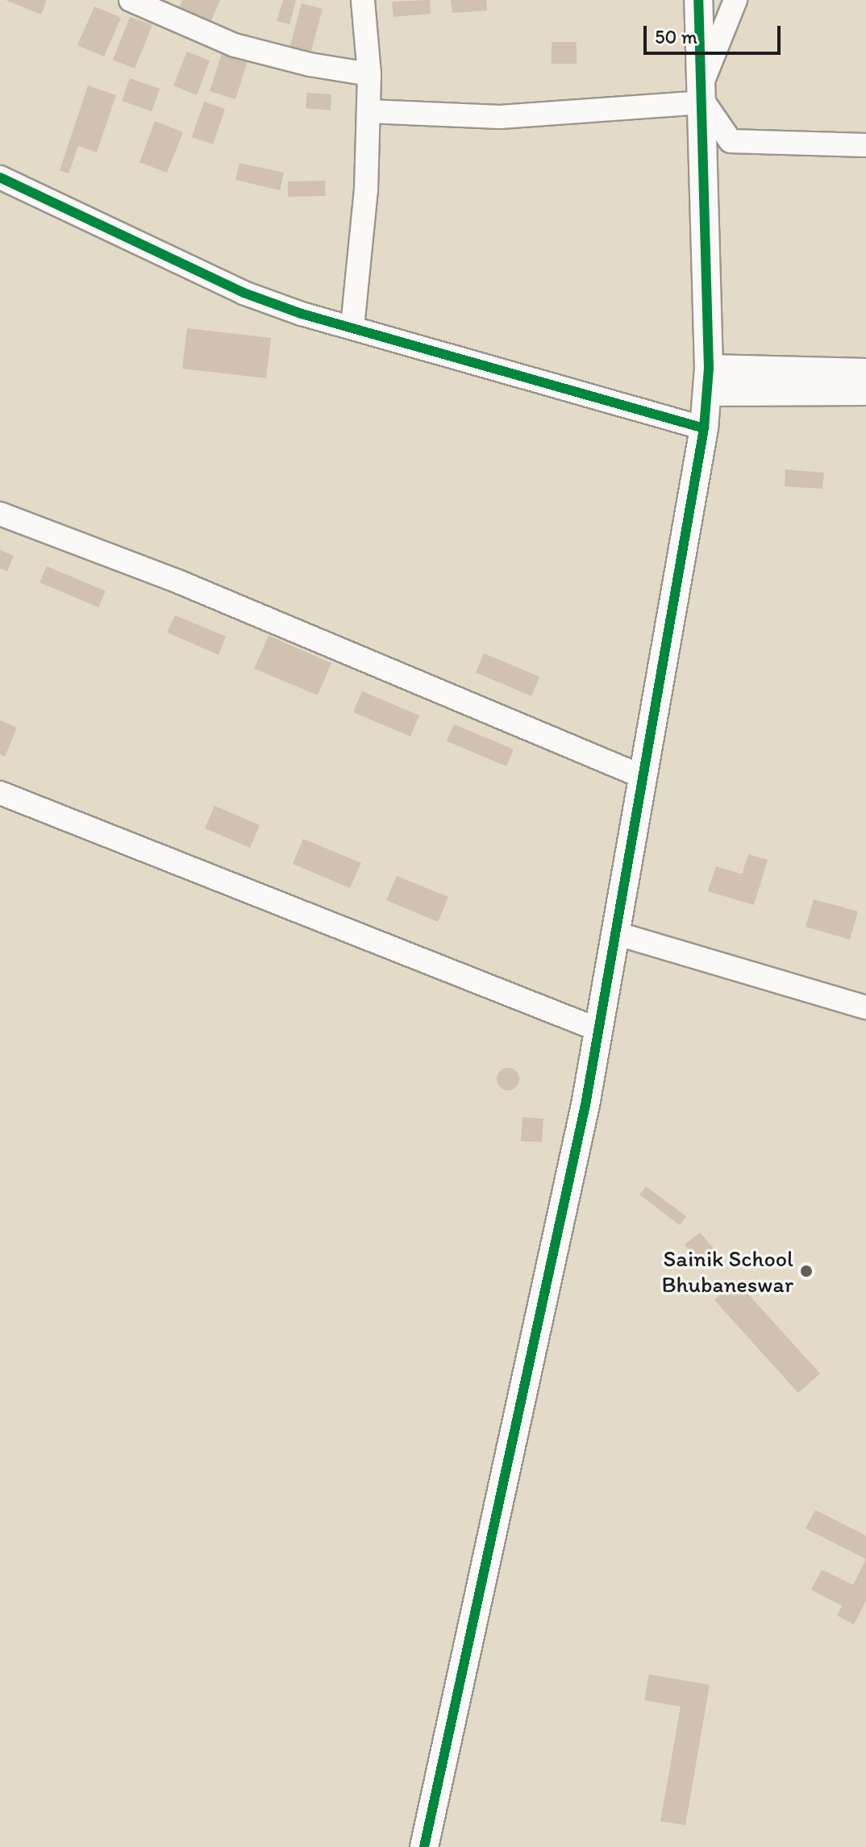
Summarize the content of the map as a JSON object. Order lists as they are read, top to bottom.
{
  "places": ["Sainik School Bhubaneswar"],
  "scale_bar": "50 m"
}
